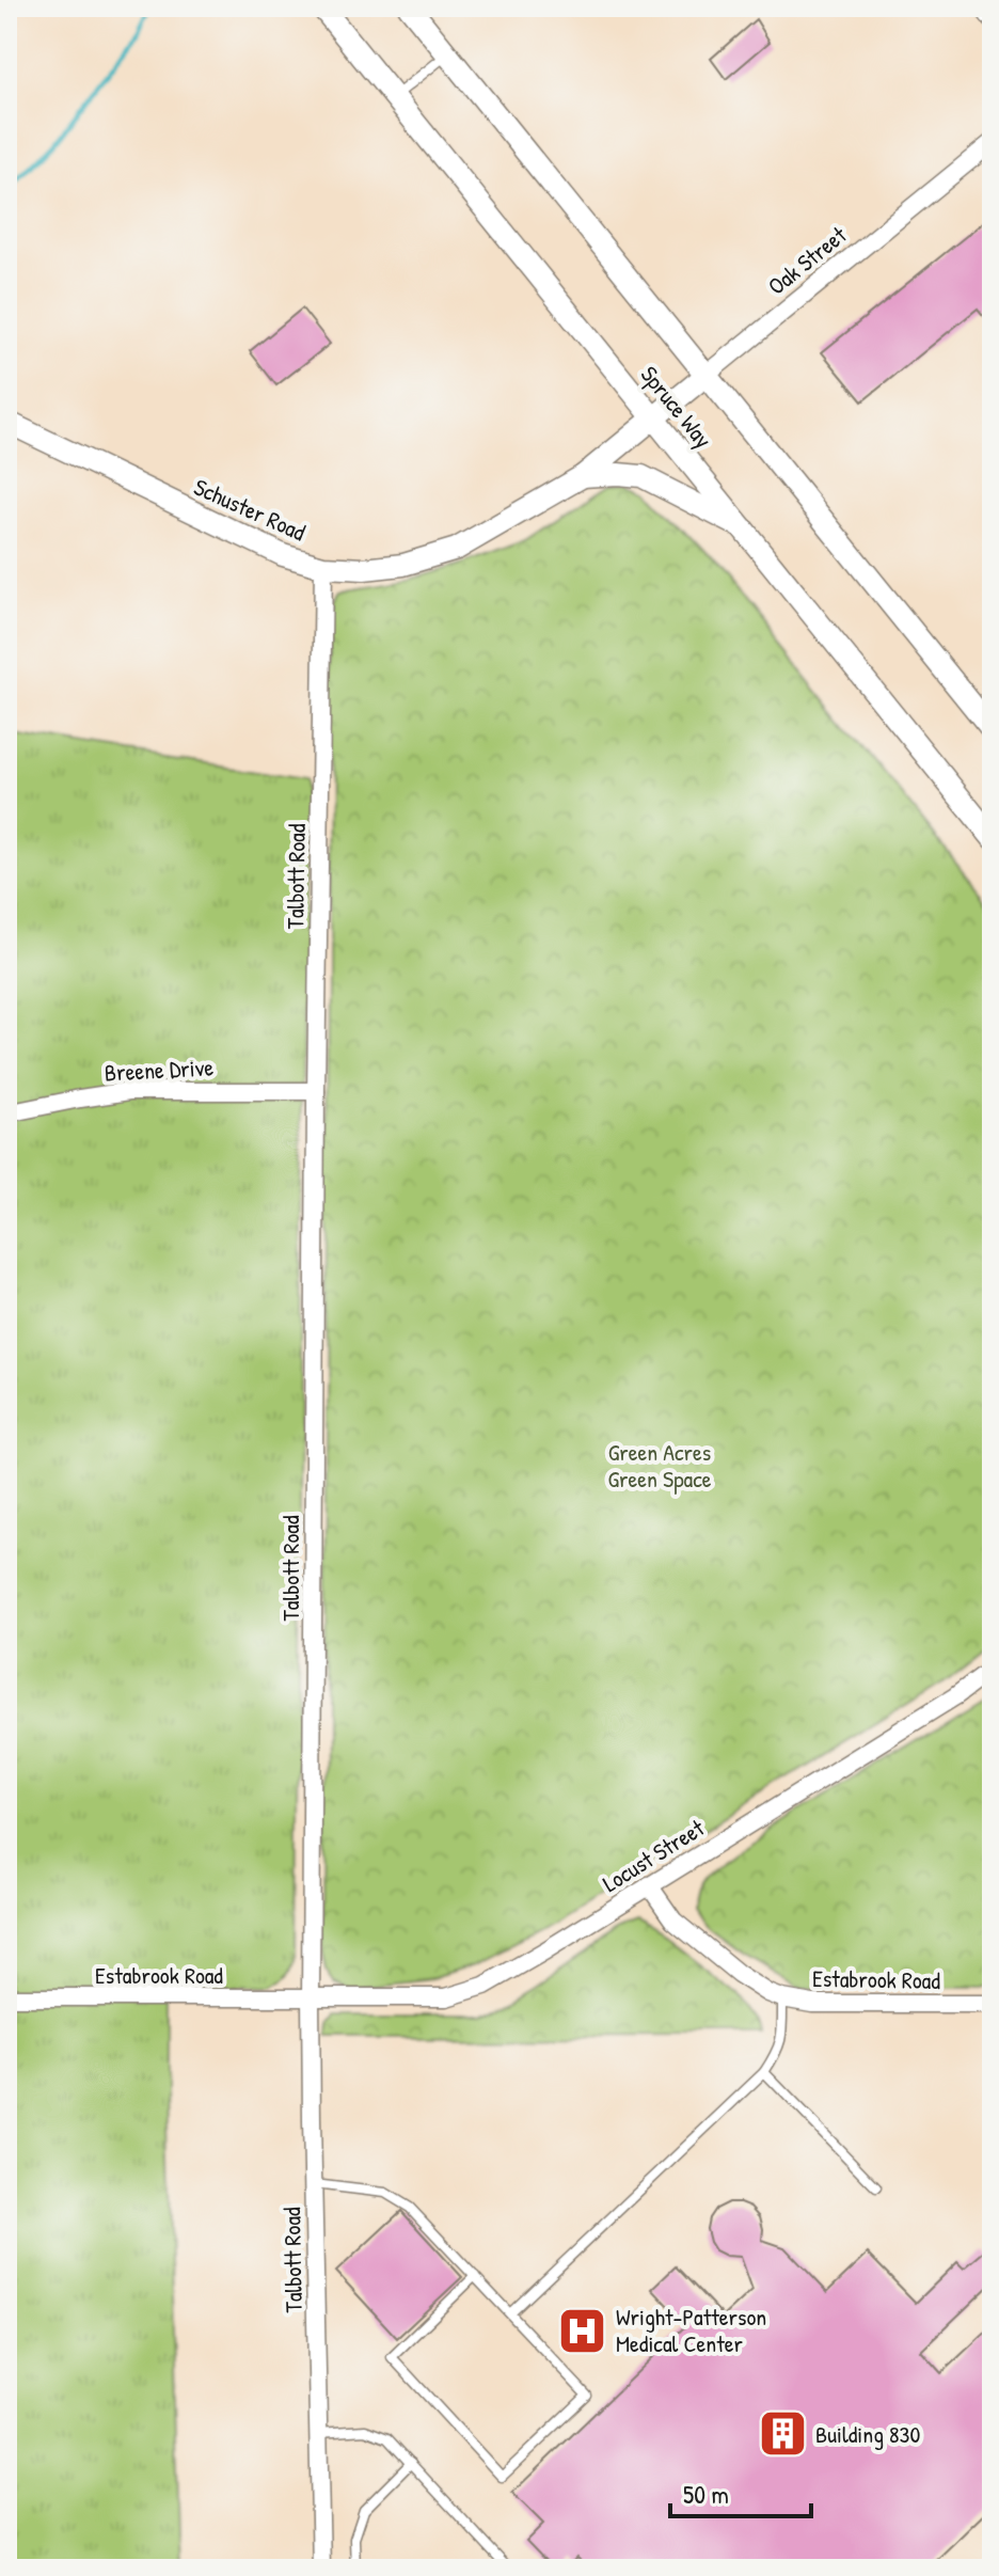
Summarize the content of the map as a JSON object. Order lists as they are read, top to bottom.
{
  "streets": {
    "street": [
      "Oak Street",
      "Spruce Way",
      "Schuster Road",
      "Talbott Road",
      "Breene Drive",
      "Locust Street",
      "Estabrook Road"
    ]
  },
  "crossings": [
    ["Oak Street", "Spruce Way"],
    ["Oak Street", "Schuster Road"],
    ["Spruce Way", "Schuster Road"],
    ["Schuster Road", "Talbott Road"],
    ["Talbott Road", "Breene Drive"],
    ["Talbott Road", "Locust Street"],
    ["Talbott Road", "Estabrook Road"],
    ["Locust Street", "Estabrook Road"]
  ],
  "parks": ["Green Acres Green Space"],
  "places": {
    "hospital": ["Wright-Patterson Medical Center"],
    "building": ["Building 830"]
  },
  "scale_bar": "50 m"
}
